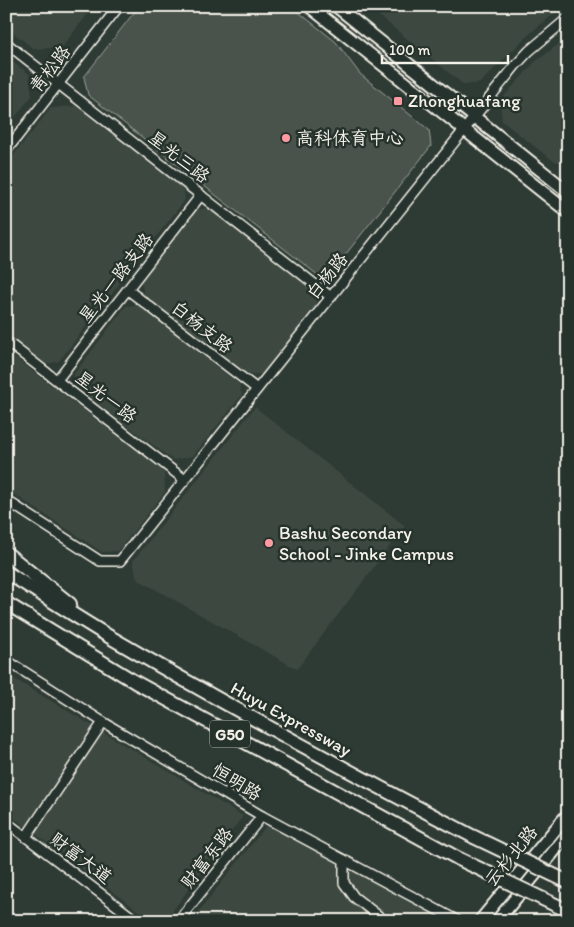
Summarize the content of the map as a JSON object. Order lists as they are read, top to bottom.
{
  "streets": {
    "highway": ["Huyu Expressway", "G50"],
    "main road": ["云杉北路"],
    "street": [
      "青松路",
      "星光三路",
      "白杨路",
      "星光一路支路",
      "白杨支路",
      "星光一路",
      "恒明路",
      "财富大道",
      "财富东路"
    ]
  },
  "crossings": [
    ["青松路", "星光三路"],
    ["星光三路", "白杨路"],
    ["星光三路", "星光一路支路"],
    ["白杨路", "白杨支路"],
    ["白杨路", "星光一路"],
    ["星光一路支路", "白杨支路"],
    ["星光一路支路", "星光一路"],
    ["恒明路", "财富东路"]
  ],
  "places": {
    "transit": ["Zhonghuafang"],
    "other": ["高科体育中心", "Bashu Secondary School - Jinke Campus"]
  },
  "scale_bar": "100 m"
}
